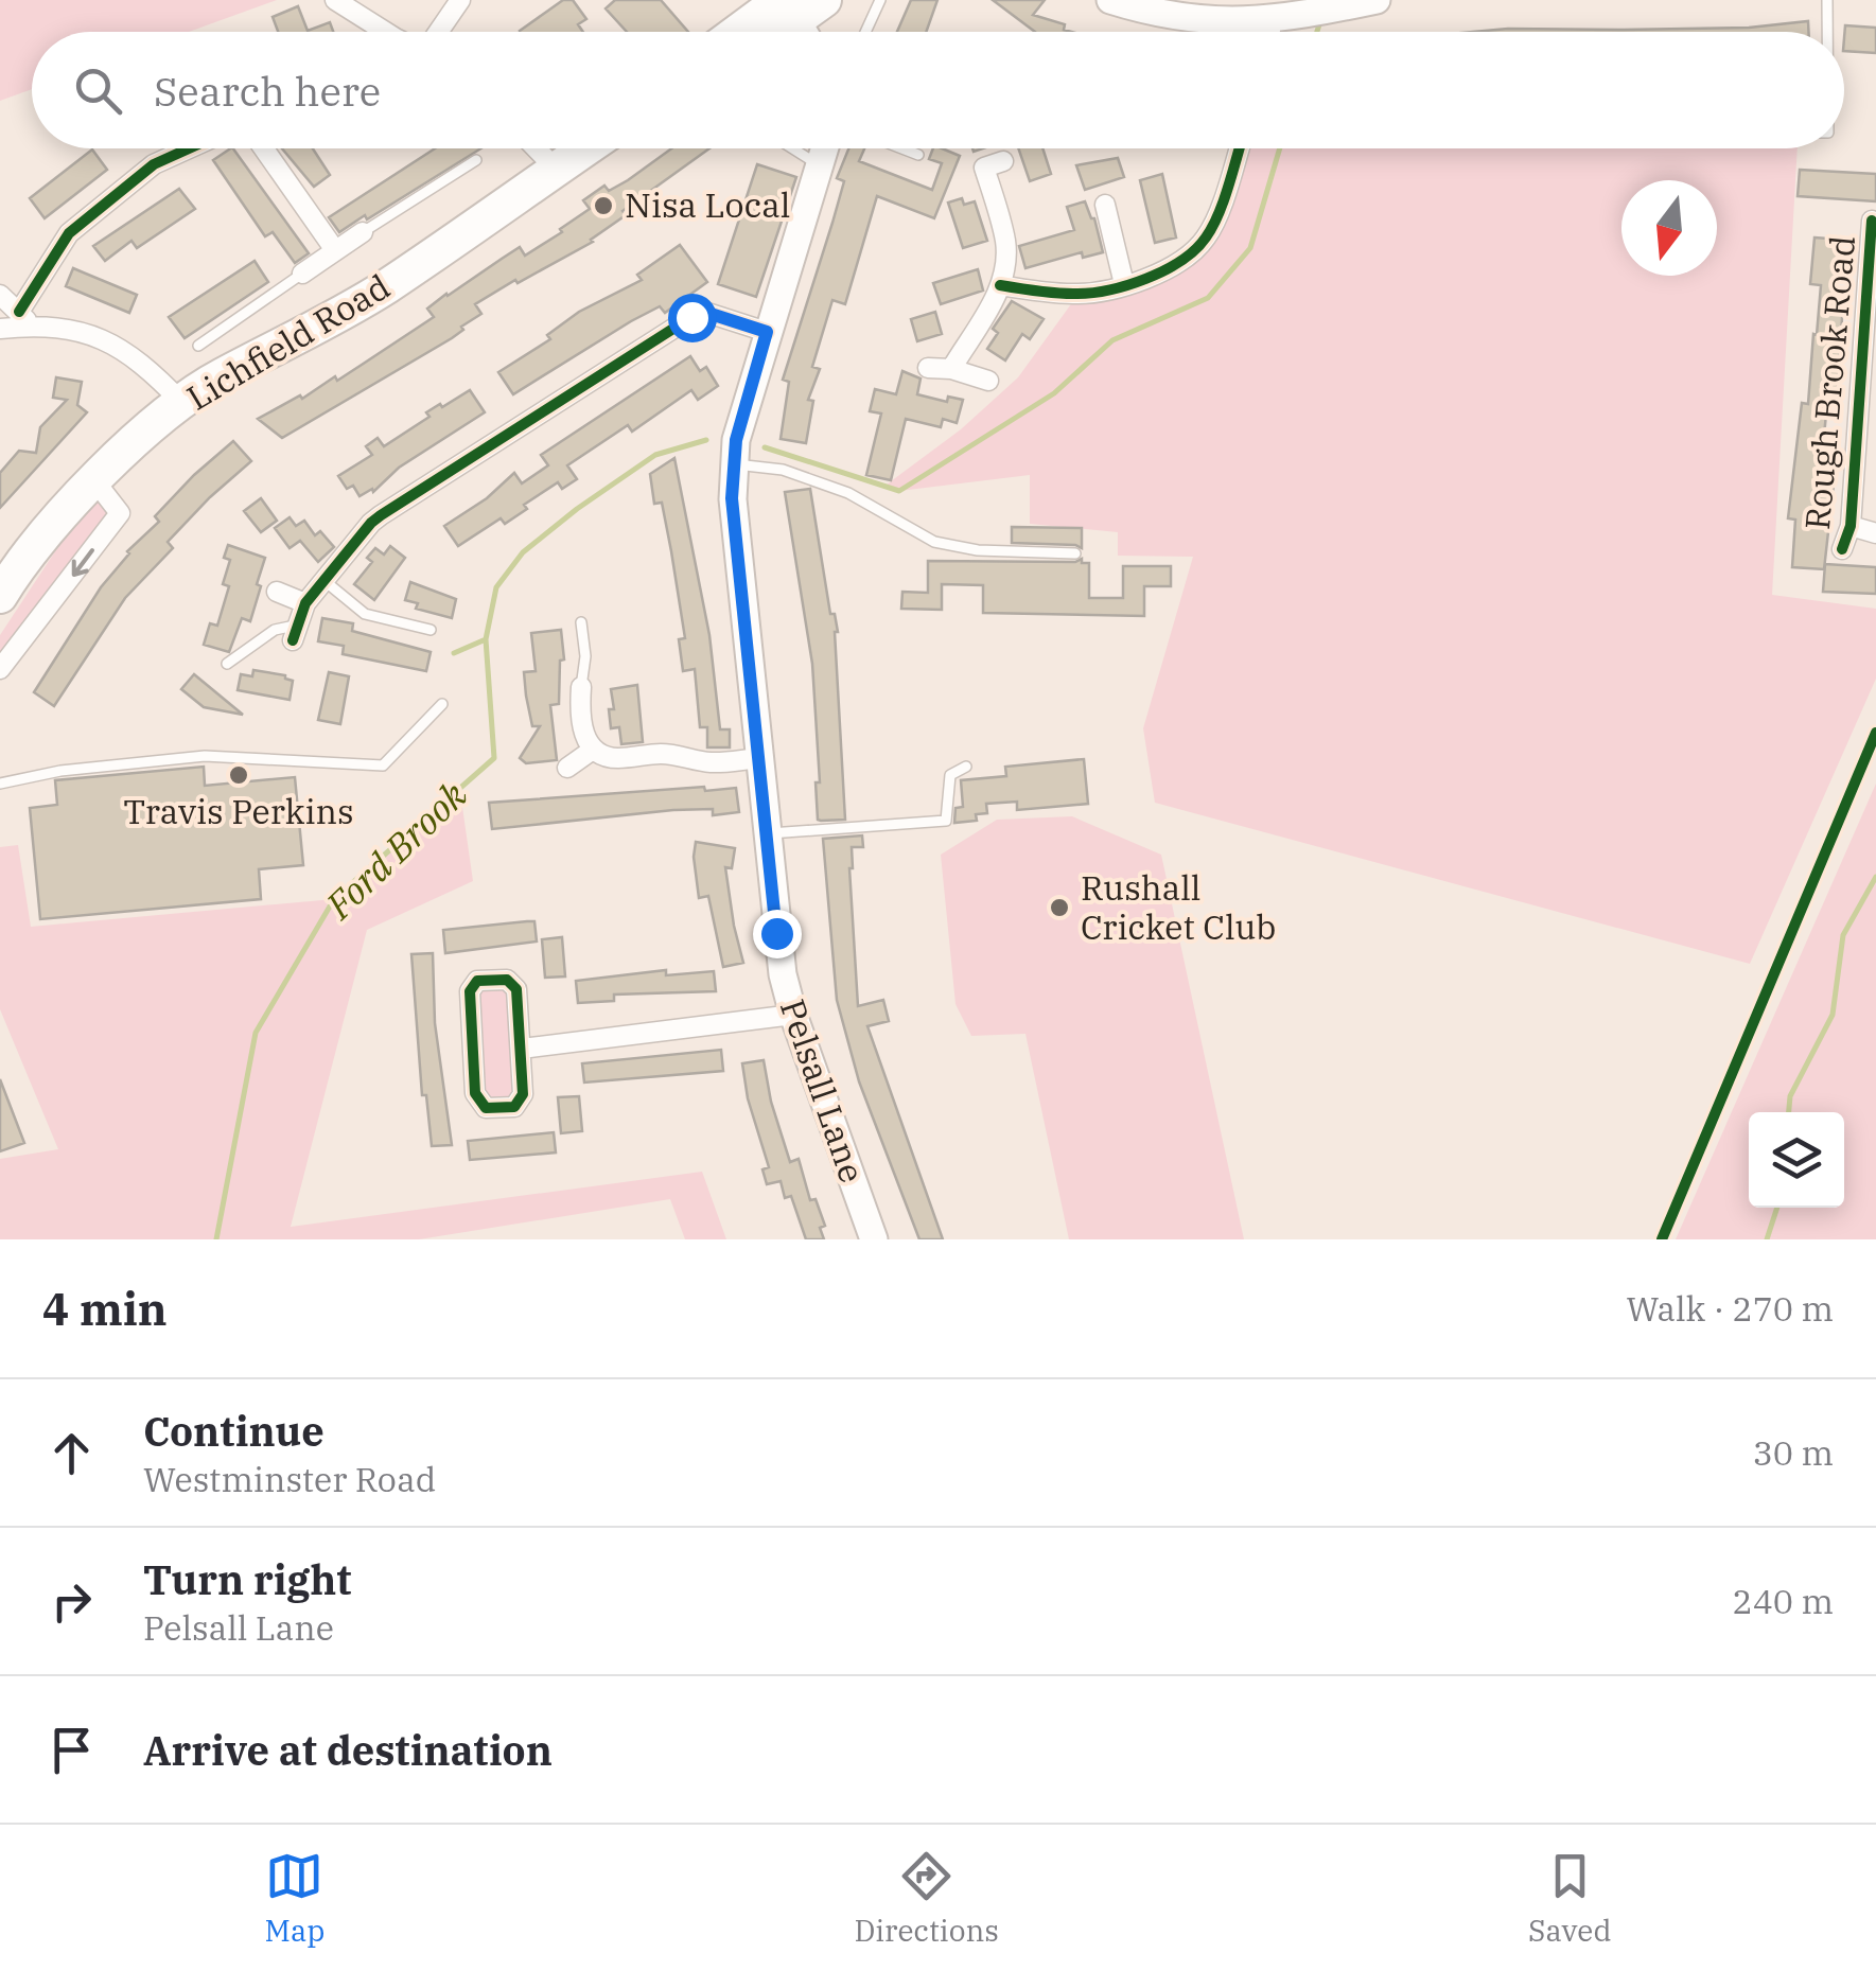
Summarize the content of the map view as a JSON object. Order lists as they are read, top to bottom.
{
  "streets": {
    "highway": ["Lichfield Road"],
    "main road": ["Pelsall Lane"],
    "street": ["Rough Brook Road"]
  },
  "water": ["Ford Brook"],
  "places": ["Nisa Local", "Travis Perkins", "Rushall Cricket Club"],
  "north": "bottom",
  "page": {
    "search": "Search here",
    "heading": ["4 min", "Walk · 270 m"],
    "list": [
      ["Continue", "Westminster Road", "30 m"],
      ["Turn right", "Pelsall Lane", "240 m"],
      "Arrive at destination"
    ],
    "nav": ["Map", "Directions", "Saved"]
  }
}
